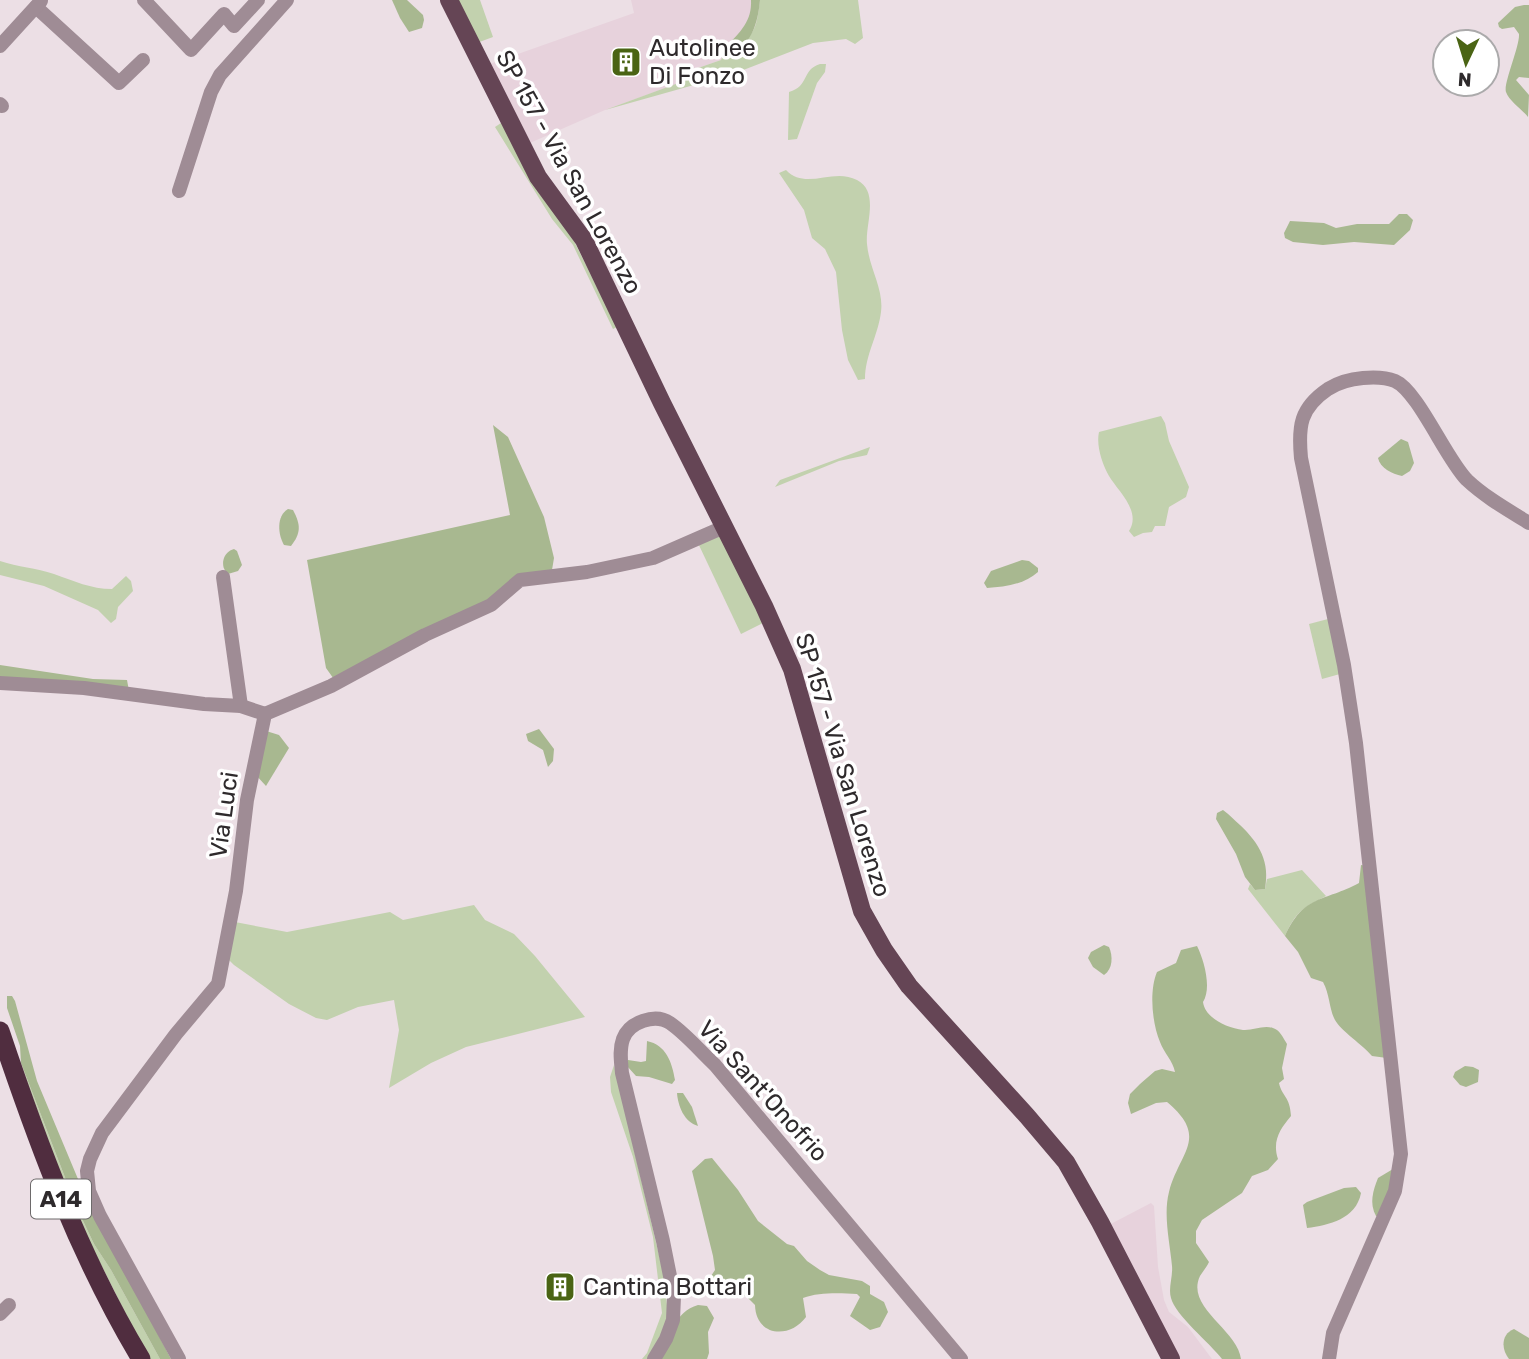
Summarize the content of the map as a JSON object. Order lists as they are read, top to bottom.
{
  "streets": {
    "highway": ["A14"],
    "main road": ["SP 157 - Via San Lorenzo"],
    "street": ["Via Luci", "Via Sant'Onofrio"]
  },
  "places": {
    "building": ["Autolinee Di Fonzo", "Cantina Bottari"]
  },
  "north": "bottom"
}
